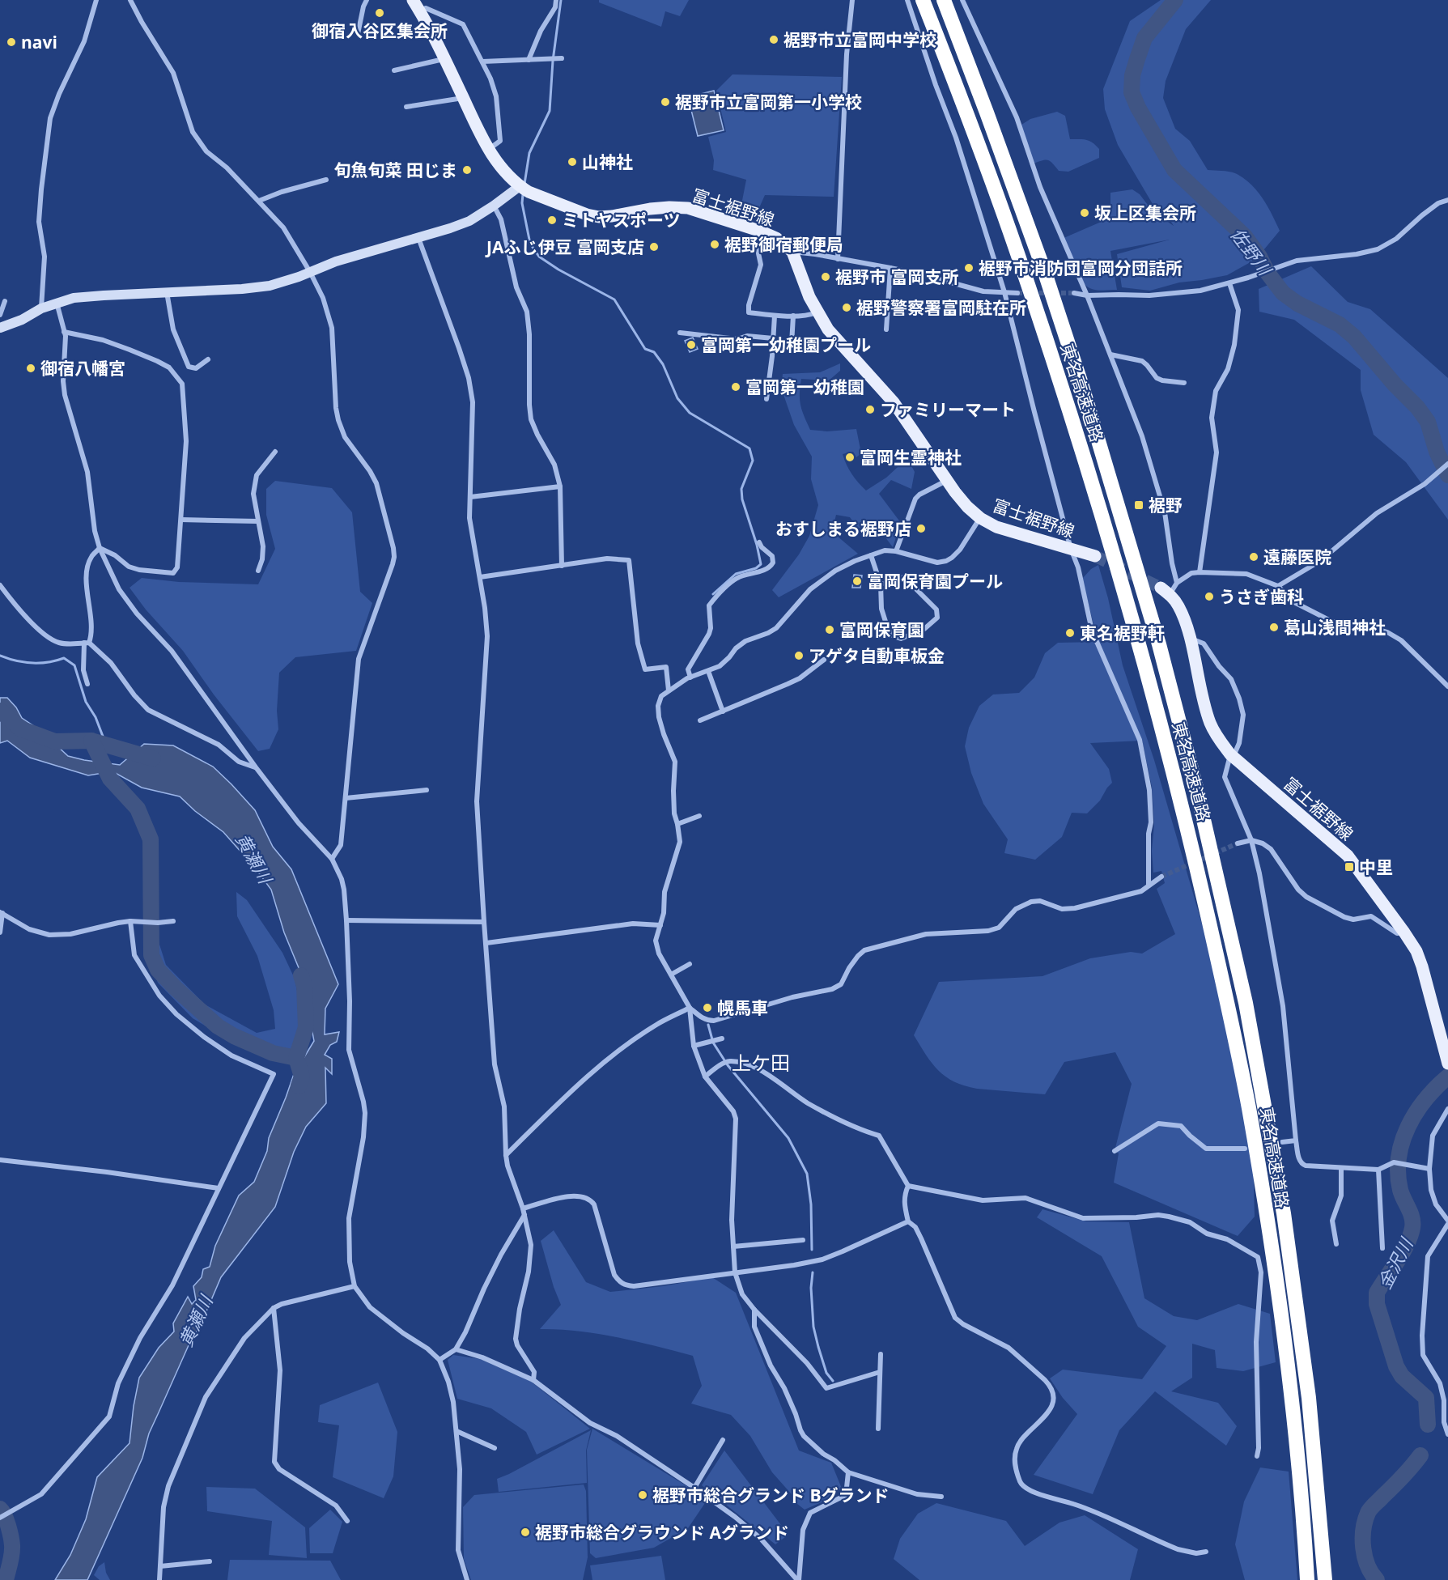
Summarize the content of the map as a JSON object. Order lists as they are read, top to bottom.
{
  "streets": {
    "highway": ["東名高速道路"],
    "main road": ["富士裾野線"]
  },
  "districts": ["上ケ田"],
  "water": ["佐野川", "黄瀬川", "金沢川"],
  "places": {
    "other": [
      "御宿入谷区集会所",
      "裾野市立富岡中学校",
      "navi",
      "裾野市立富岡第一小学校",
      "山神社",
      "旬魚旬菜 田じま",
      "坂上区集会所",
      "ミトヤスポーツ",
      "裾野御宿郵便局",
      "JAふじ伊豆 富岡支店",
      "裾野市消防団富岡分団詰所",
      "裾野市 富岡支所",
      "裾野警察署富岡駐在所",
      "富岡第一幼稚園プール",
      "御宿八幡宮",
      "富岡第一幼稚園",
      "ファミリーマート",
      "富岡生霊神社",
      "おすしまる裾野店",
      "遠藤医院",
      "富岡保育園プール",
      "うさぎ歯科",
      "葛山浅間神社",
      "富岡保育園",
      "東名裾野軒",
      "アゲタ自動車板金",
      "幌馬車",
      "裾野市総合グランド Bグランド",
      "裾野市総合グラウンド Aグランド"
    ],
    "transit": ["裾野", "中里"]
  }
}
